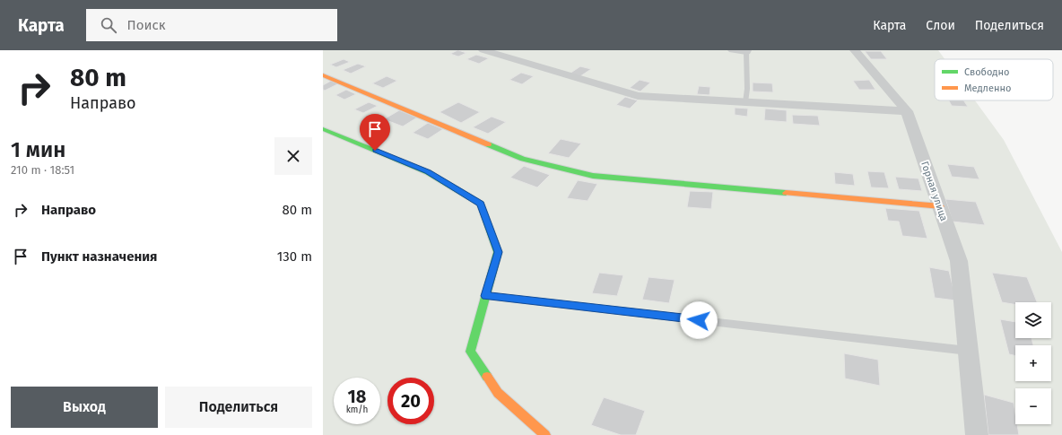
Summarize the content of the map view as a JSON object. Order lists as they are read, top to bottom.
{
  "streets": {
    "street": ["Горная улица"]
  },
  "legend": ["Свободно", "Медленно"],
  "page": {
    "header": "Карта",
    "search": "Поиск",
    "nav": ["Карта", "Слои", "Поделиться"],
    "turn": ["80 m", "Направо"],
    "heading": ["1 мин", "210 m · 18:51"],
    "list": [
      {
        "name": "Направо",
        "value": "80 m"
      },
      {
        "name": "Пункт назначения",
        "value": "130 m"
      }
    ],
    "map_buttons": ["+", "−"],
    "speed": "18 km/h",
    "limit": "20",
    "buttons": ["Выход", "Поделиться"]
  }
}
